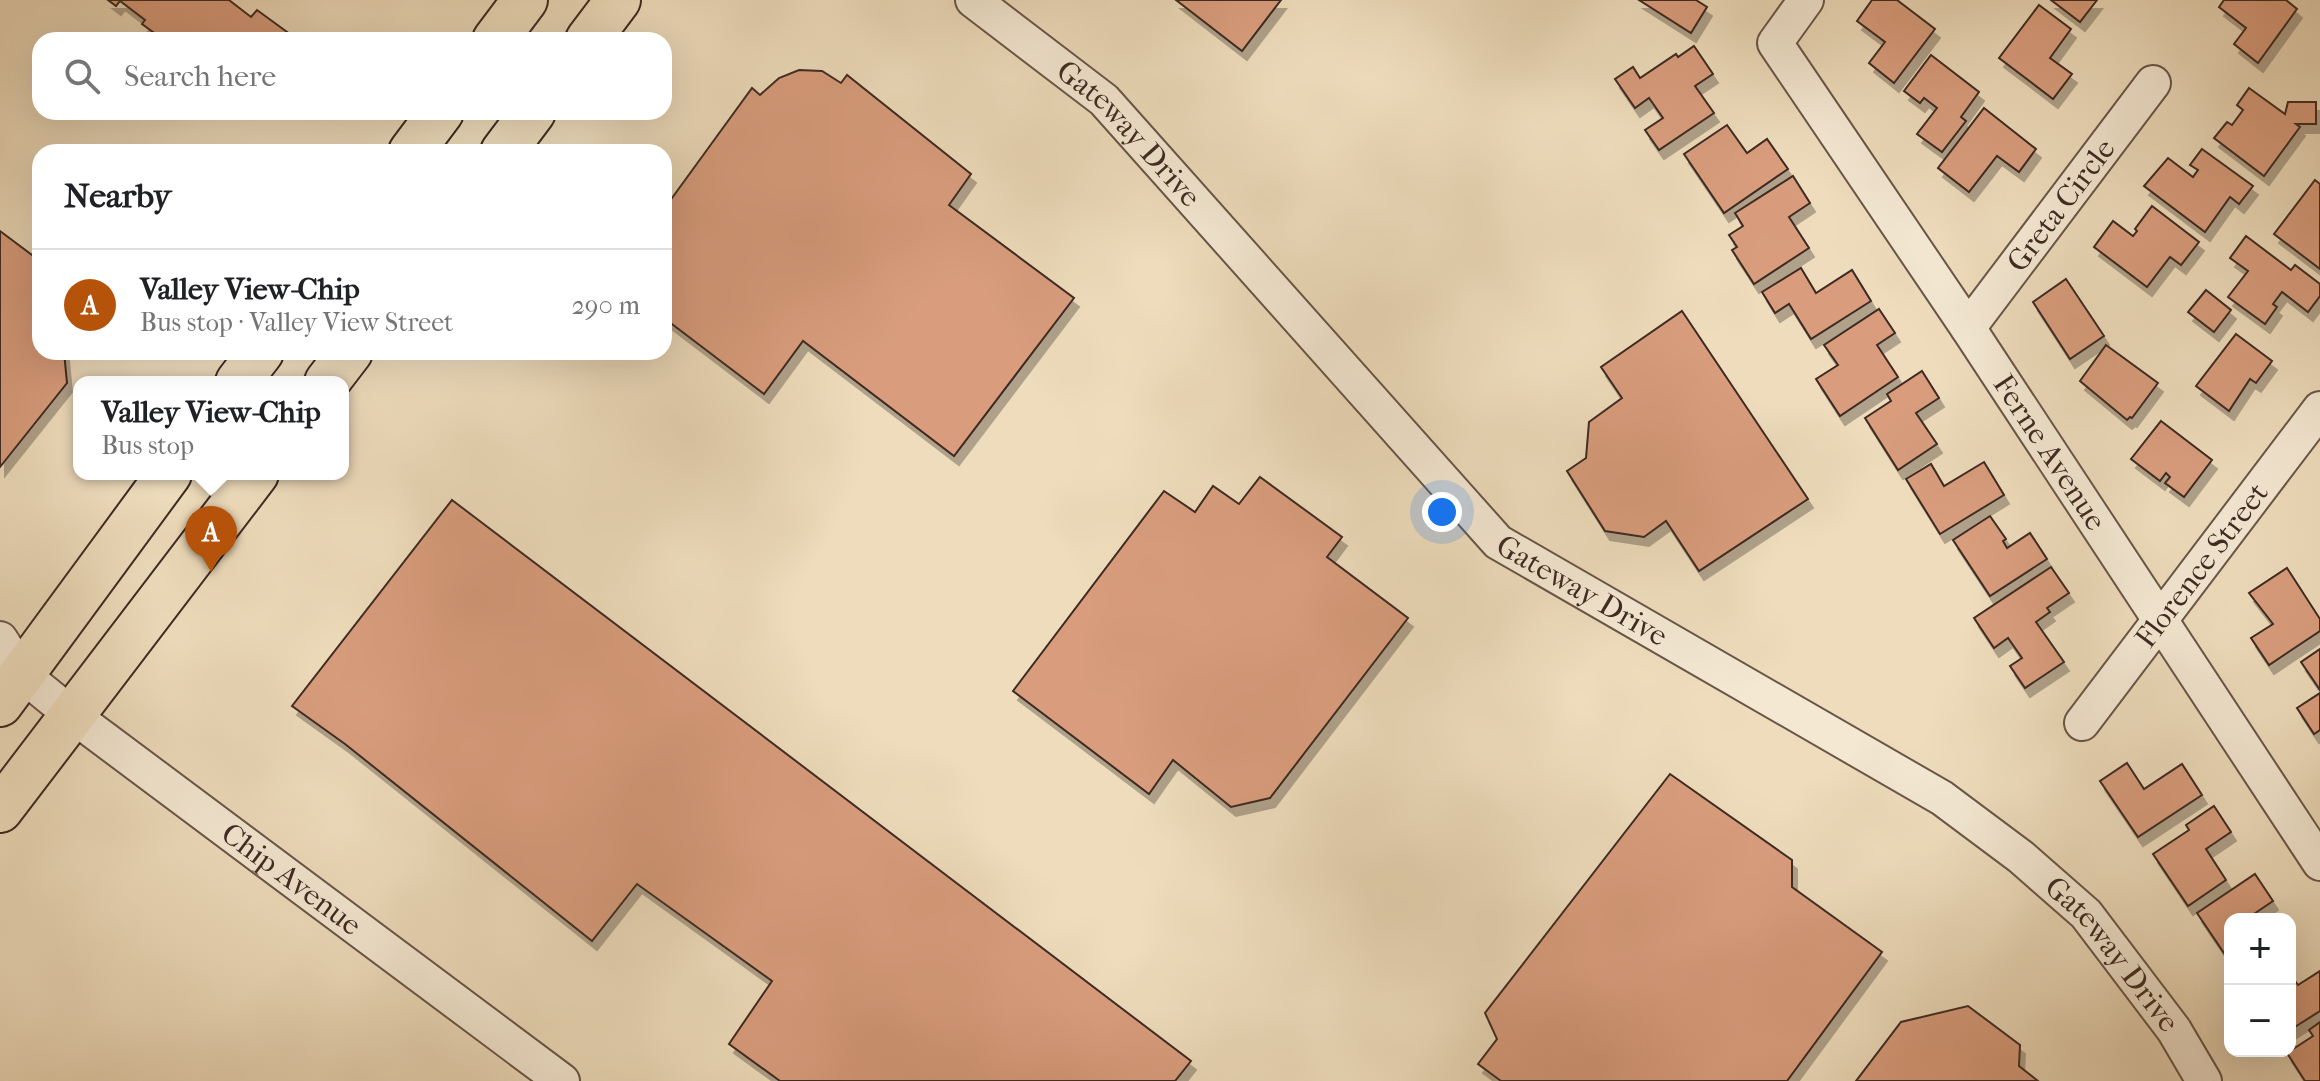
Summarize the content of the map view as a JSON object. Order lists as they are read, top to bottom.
{
  "streets": {
    "street": [
      "Gateway Drive",
      "Greta Circle",
      "Ferne Avenue",
      "Florence Street",
      "Chip Avenue"
    ]
  },
  "crossings": [
    ["Greta Circle", "Ferne Avenue"],
    ["Ferne Avenue", "Florence Street"]
  ],
  "page": {
    "search": "Search here",
    "heading": "Nearby",
    "list": [
      {
        "mark": "A",
        "name": "Valley View-Chip",
        "note": "Bus stop · Valley View Street",
        "value": "290 m"
      }
    ],
    "popup": ["Valley View-Chip", "Bus stop"],
    "pins": "A",
    "map_buttons": ["+", "−"]
  }
}
